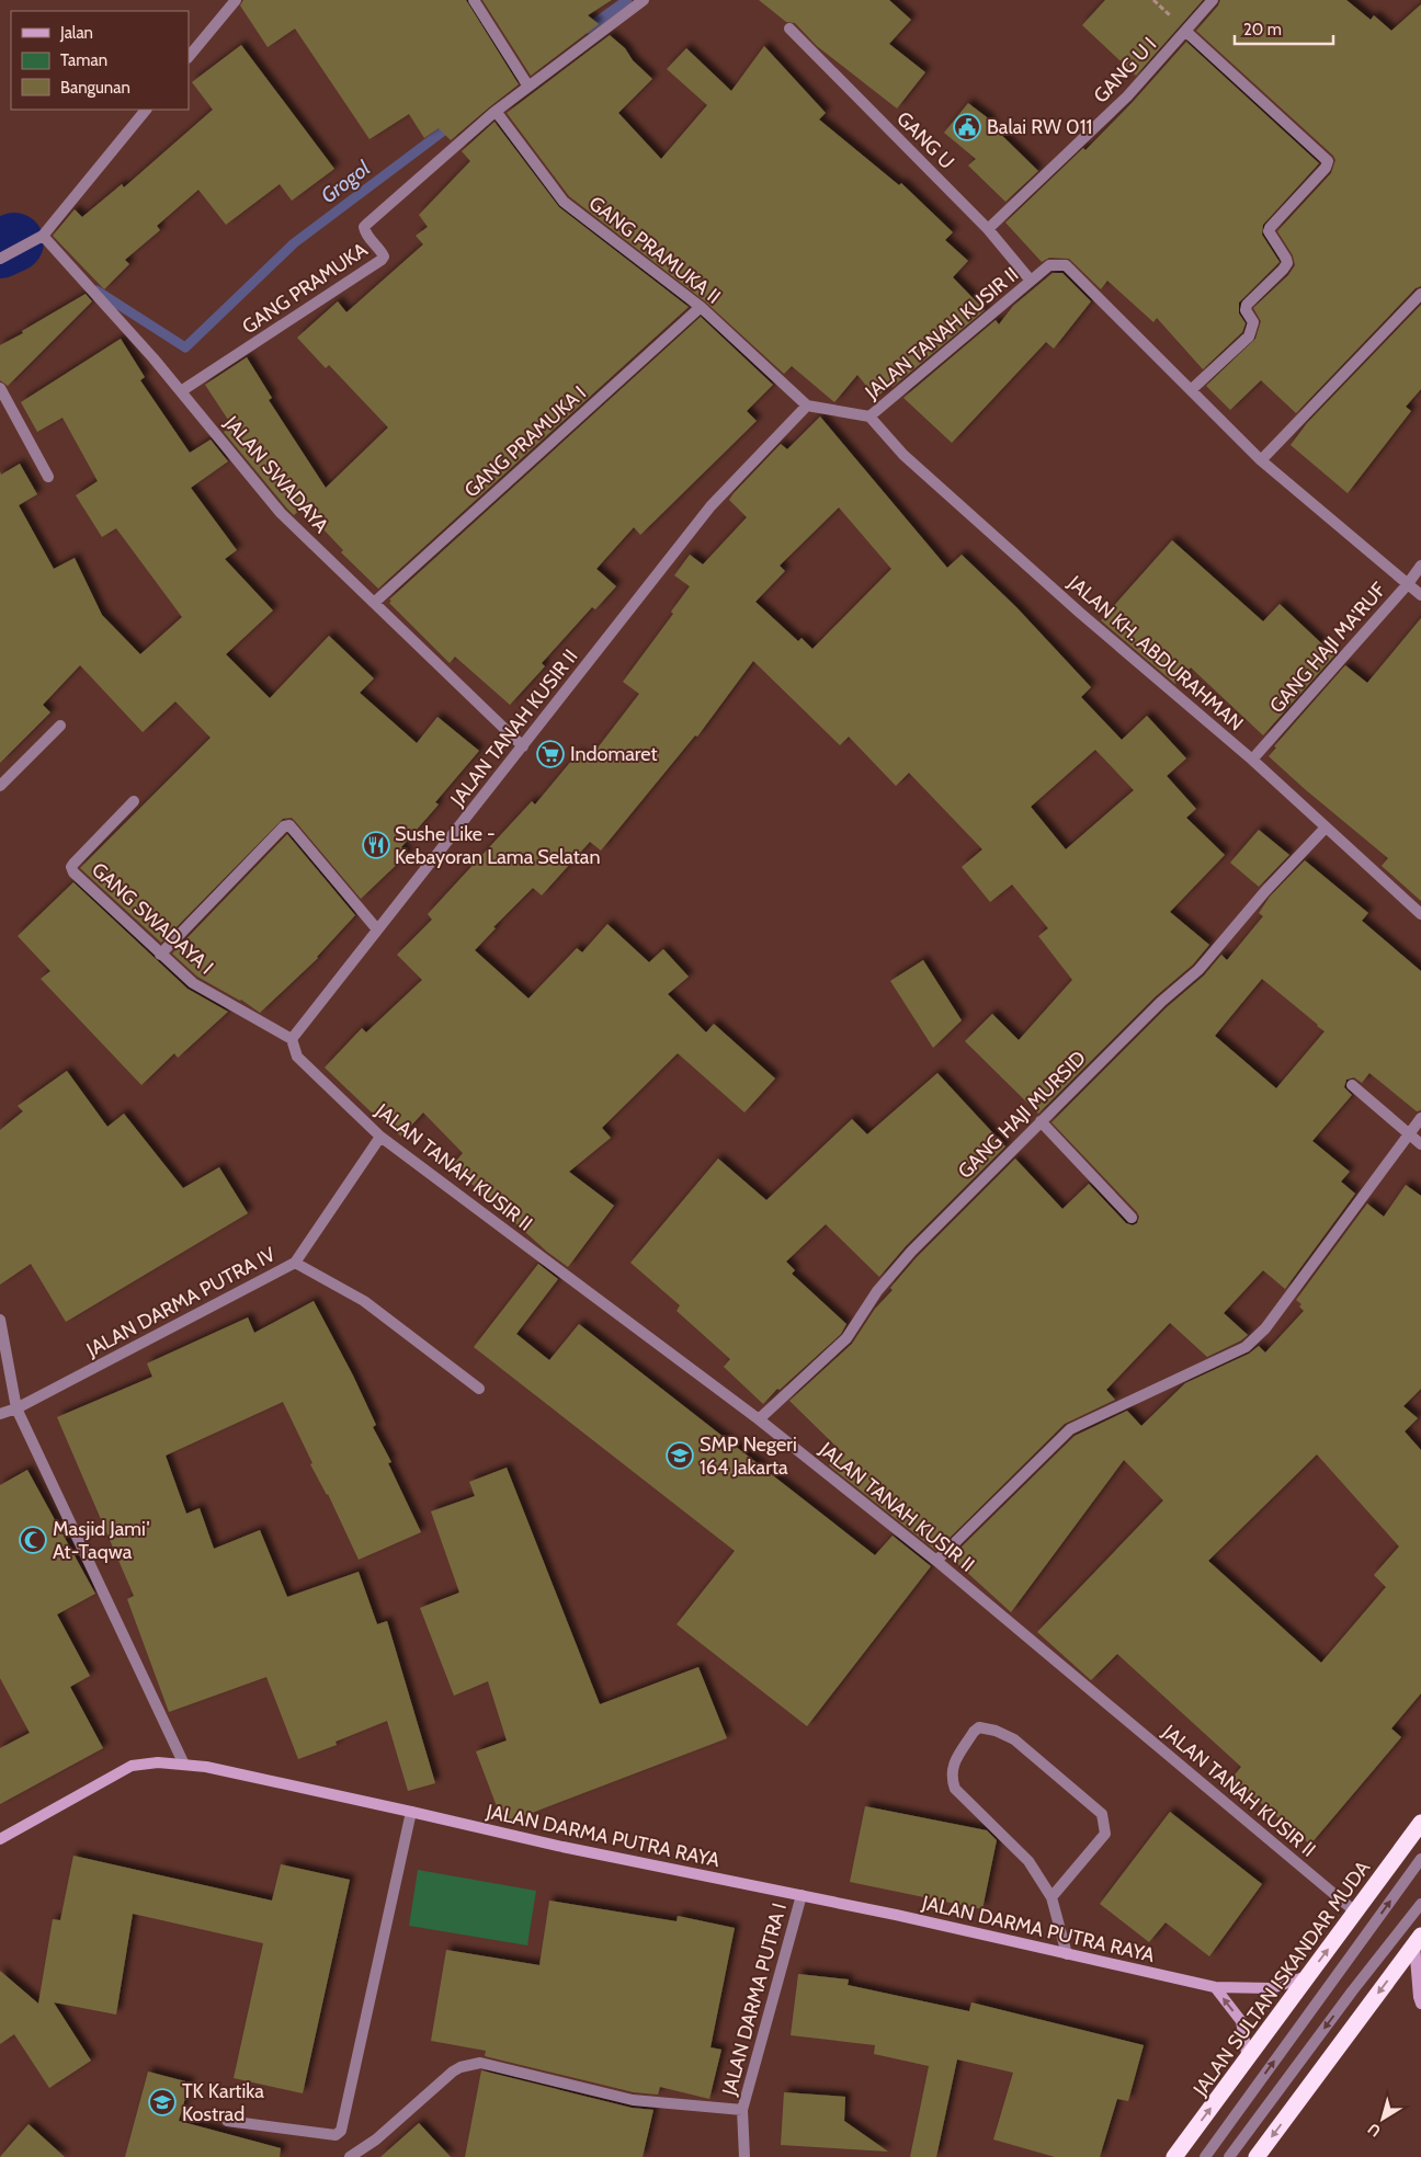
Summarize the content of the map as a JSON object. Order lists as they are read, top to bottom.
{
  "streets": {
    "highway": ["JALAN SULTAN ISKANDAR MUDA"],
    "street": [
      "GANG U I",
      "GANG U",
      "GANG PRAMUKA II",
      "GANG PRAMUKA",
      "JALAN TANAH KUSIR II",
      "GANG PRAMUKA I",
      "JALAN SWADAYA",
      "GANG HAJI MA'RUF",
      "JALAN KH. ABDURAHMAN",
      "GANG SWADAYA I",
      "GANG HAJI MURSID",
      "JALAN DARMA PUTRA IV",
      "JALAN DARMA PUTRA RAYA",
      "JALAN DARMA PUTRA I"
    ]
  },
  "crossings": [
    ["GANG U I", "GANG U"],
    ["GANG U", "JALAN TANAH KUSIR II"],
    ["GANG PRAMUKA II", "GANG PRAMUKA"],
    ["GANG PRAMUKA II", "JALAN TANAH KUSIR II"],
    ["GANG PRAMUKA II", "GANG PRAMUKA I"],
    ["GANG PRAMUKA", "JALAN SWADAYA"],
    ["JALAN TANAH KUSIR II", "JALAN SWADAYA"],
    ["JALAN TANAH KUSIR II", "GANG HAJI MA'RUF"],
    ["JALAN TANAH KUSIR II", "JALAN KH. ABDURAHMAN"],
    ["JALAN TANAH KUSIR II", "GANG SWADAYA I"],
    ["JALAN TANAH KUSIR II", "GANG HAJI MURSID"],
    ["JALAN TANAH KUSIR II", "JALAN SULTAN ISKANDAR MUDA"],
    ["GANG PRAMUKA I", "JALAN SWADAYA"],
    ["GANG HAJI MA'RUF", "JALAN KH. ABDURAHMAN"],
    ["JALAN KH. ABDURAHMAN", "GANG HAJI MURSID"],
    ["JALAN DARMA PUTRA RAYA", "JALAN SULTAN ISKANDAR MUDA"],
    ["JALAN DARMA PUTRA RAYA", "JALAN DARMA PUTRA I"]
  ],
  "water": ["Grogol"],
  "places": {
    "public building": ["Balai RW 011"],
    "supermarket": ["Indomaret"],
    "restaurant": ["Sushe Like - Kebayoran Lama Selatan"],
    "school or university": ["SMP Negeri 164 Jakarta", "TK Kartika Kostrad"],
    "mosque": ["Masjid Jami' At-Taqwa"]
  },
  "legend": ["Jalan", "Taman", "Bangunan"],
  "scale_bar": "20 m",
  "north": "bottom left"
}
